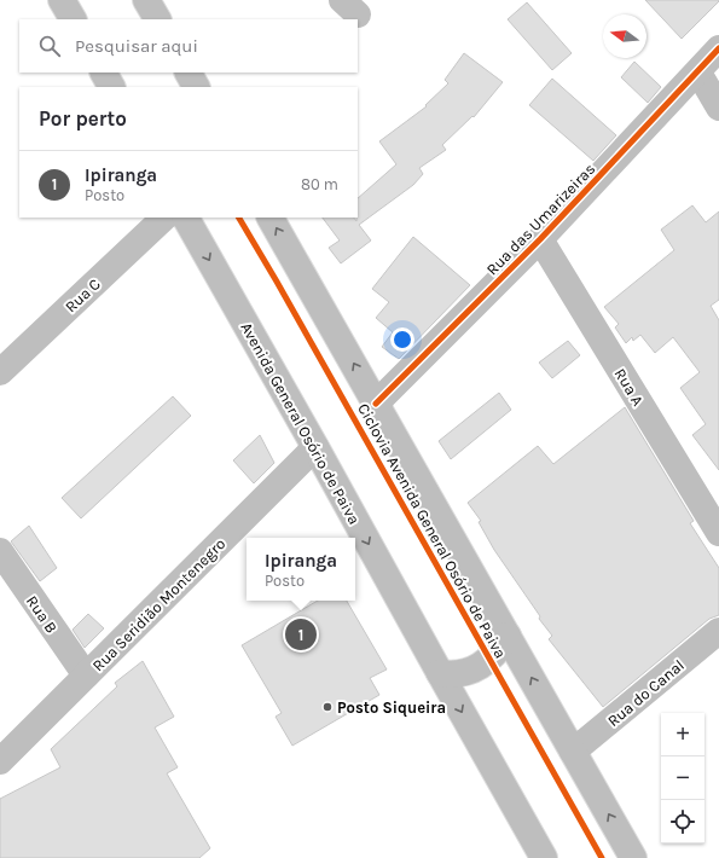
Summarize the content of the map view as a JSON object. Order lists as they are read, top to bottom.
{
  "streets": {
    "street": [
      "Rua das Umarizeiras",
      "Rua C",
      "Rua A",
      "Avenida General Osório de Paiva",
      "Rua Seridião Montenegro",
      "Rua B",
      "Rua do Canal"
    ],
    "cycle path": ["Ciclovia Avenida General Osório de Paiva"]
  },
  "crossings": [
    ["Rua das Umarizeiras", "Rua A"],
    ["Avenida General Osório de Paiva", "Rua Seridião Montenegro"],
    ["Rua Seridião Montenegro", "Rua B"]
  ],
  "places": ["Posto Siqueira"],
  "north": "left",
  "page": {
    "search": "Pesquisar aqui",
    "heading": "Por perto",
    "list": [
      {
        "mark": "1",
        "name": "Ipiranga",
        "note": "Posto",
        "value": "80 m"
      }
    ],
    "popup": ["Ipiranga", "Posto"],
    "pins": "1",
    "map_buttons": ["+", "−"]
  }
}
